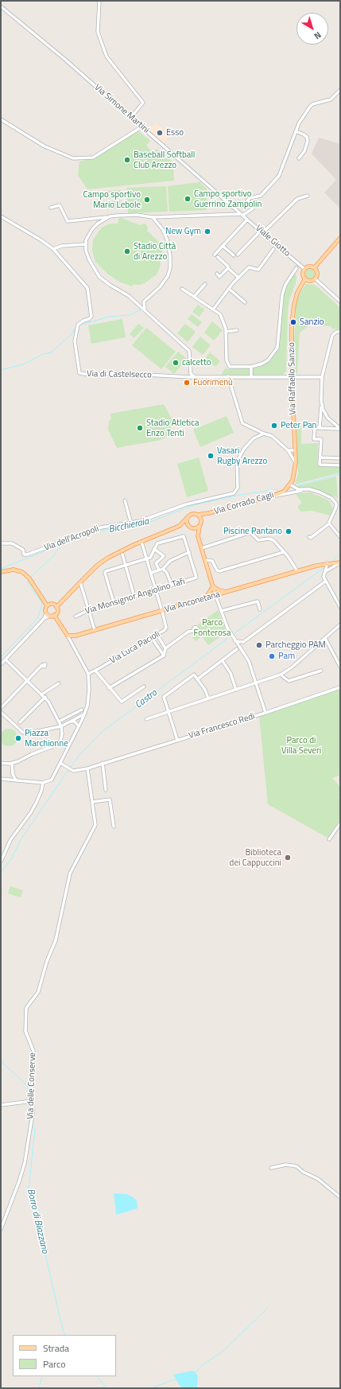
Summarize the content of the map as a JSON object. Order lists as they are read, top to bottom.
{
  "streets": {
    "main road": ["Via Raffaello Sanzio", "Via Corrado Cagli", "Via Anconetana"],
    "street": [
      "Via Simone Martini",
      "Viale Giotto",
      "Via di Castelsecco",
      "Via dell'Acropoli",
      "Via Monsignor Angiolino Tafi",
      "Via Luca Pacioli",
      "Via Francesco Redi",
      "Via delle Conserve"
    ]
  },
  "crossings": [
    ["Via Simone Martini", "Viale Giotto"],
    ["Viale Giotto", "Via Raffaello Sanzio"],
    ["Via di Castelsecco", "Via Raffaello Sanzio"],
    ["Via Raffaello Sanzio", "Via Corrado Cagli"],
    ["Via Anconetana", "Via Luca Pacioli"],
    ["Via Francesco Redi", "Via delle Conserve"]
  ],
  "water": ["Bicchieraia", "Castro", "Borro di Biazzano"],
  "parks": ["Parco Fonterosa", "Parco di Villa Severi"],
  "places": [
    "Esso",
    "Baseball Softball Club Arezzo",
    "Campo sportivo Guerrino Zampolin",
    "Campo sportivo Mario Lebole",
    "New Gym",
    "Stadio Città di Arezzo",
    "Sanzio",
    "calcetto",
    "Fuorimenù",
    "Peter Pan",
    "Stadio Atletica Enzo Tenti",
    "Vasari Rugby Arezzo",
    "Piscine Pantano",
    "Parcheggio PAM",
    "Pam",
    "Piazza Marchionne",
    "Biblioteca dei Cappuccini"
  ],
  "legend": ["Strada", "Parco"],
  "north": "bottom right"
}
